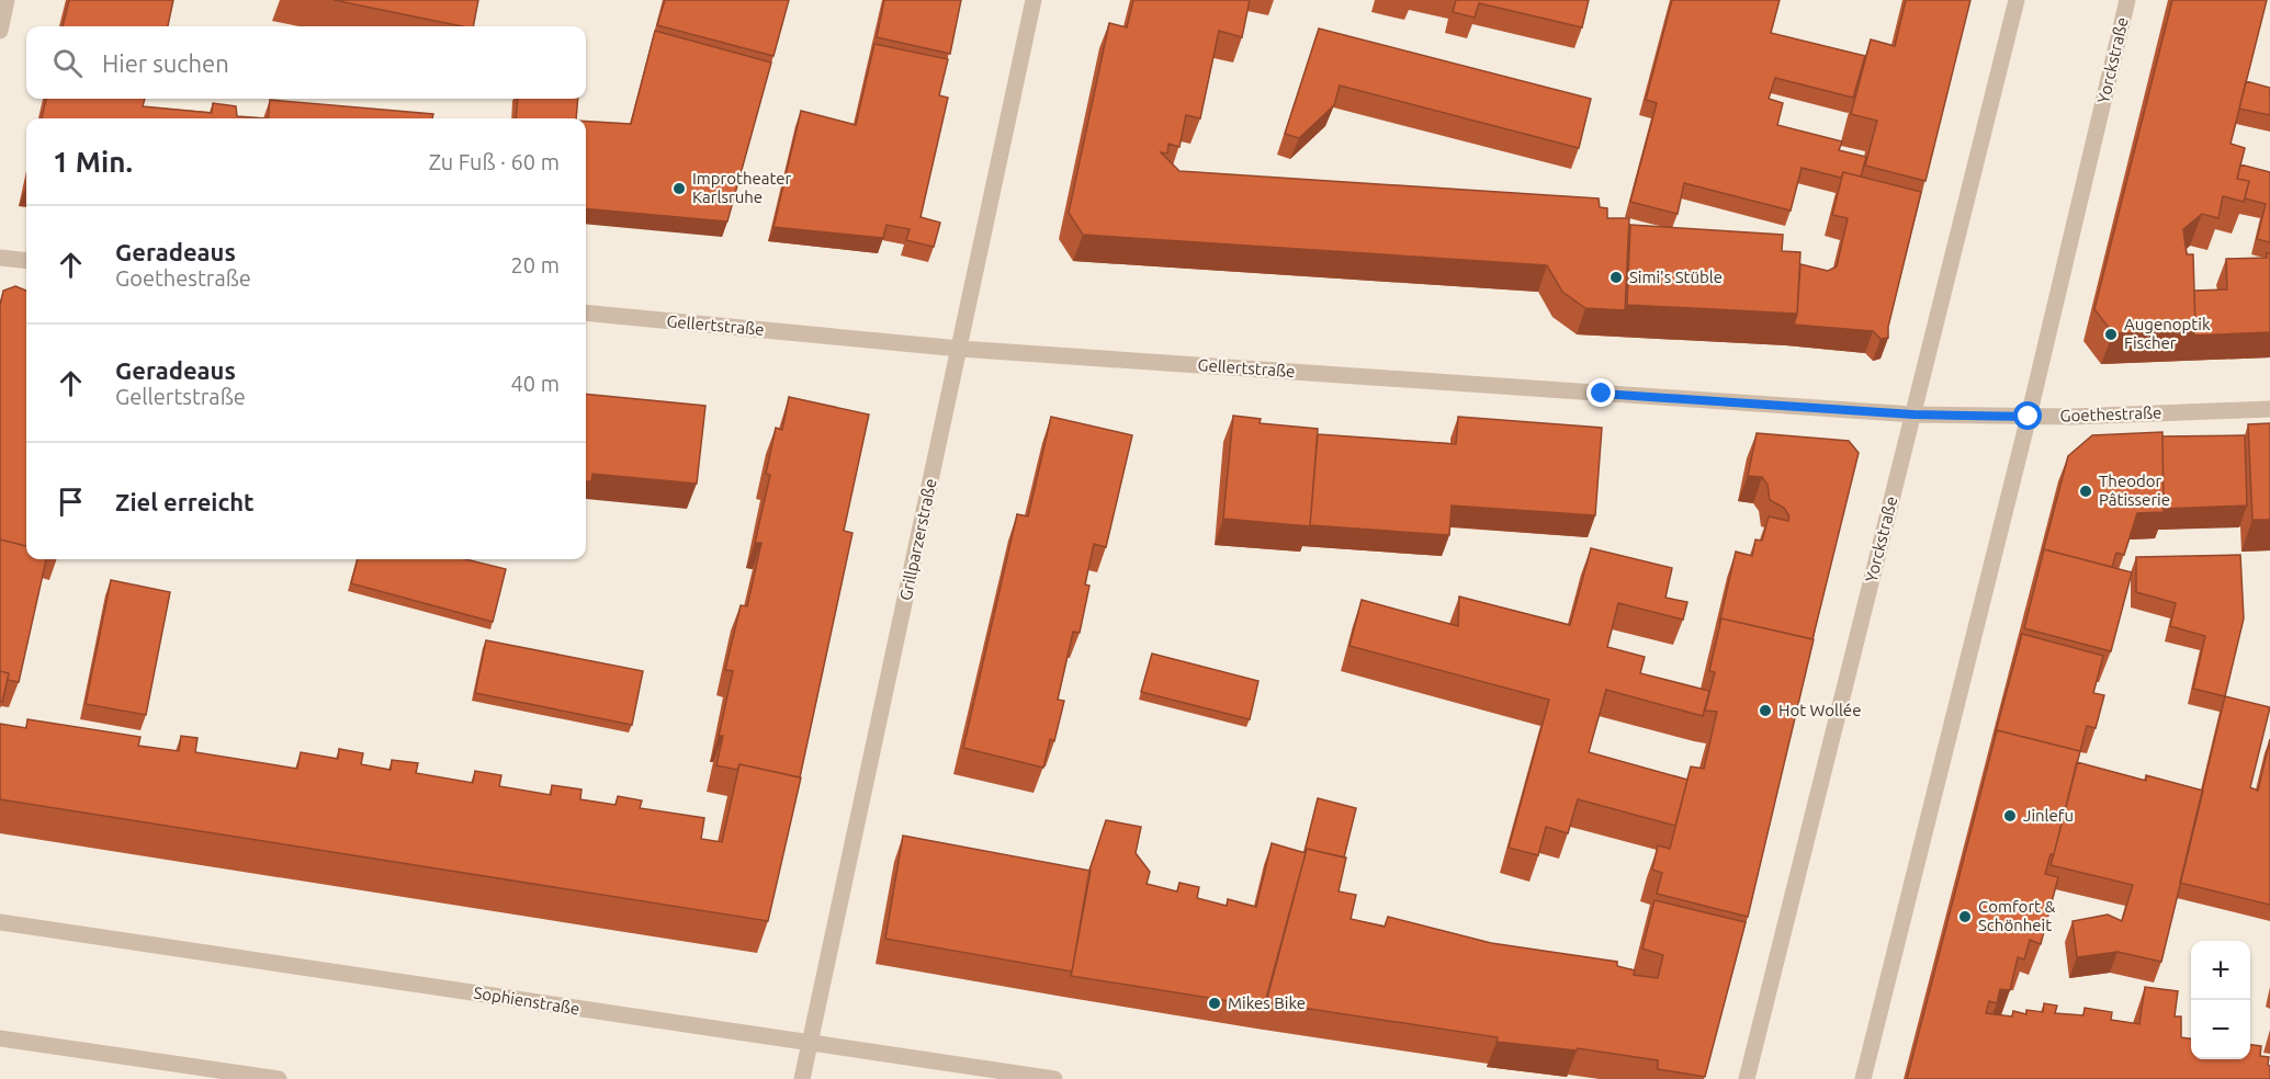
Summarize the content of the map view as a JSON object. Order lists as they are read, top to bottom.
{
  "streets": {
    "street": [
      "Yorckstraße",
      "Gellertstraße",
      "Goethestraße",
      "Grillparzerstraße",
      "Sophienstraße"
    ]
  },
  "crossings": [
    ["Yorckstraße", "Gellertstraße"],
    ["Yorckstraße", "Goethestraße"],
    ["Gellertstraße", "Goethestraße"],
    ["Gellertstraße", "Grillparzerstraße"],
    ["Grillparzerstraße", "Sophienstraße"]
  ],
  "places": [
    "Improtheater Karlsruhe",
    "Simi's Stüble",
    "Augenoptik Fischer",
    "Theodor Pâtisserie",
    "Hot Wollée",
    "Jinlefu",
    "Comfort & Schönheit",
    "Mikes Bike"
  ],
  "page": {
    "search": "Hier suchen",
    "heading": ["1 Min.", "Zu Fuß · 60 m"],
    "list": [
      ["Geradeaus", "Goethestraße", "20 m"],
      ["Geradeaus", "Gellertstraße", "40 m"],
      "Ziel erreicht"
    ],
    "map_buttons": ["+", "−"]
  }
}
